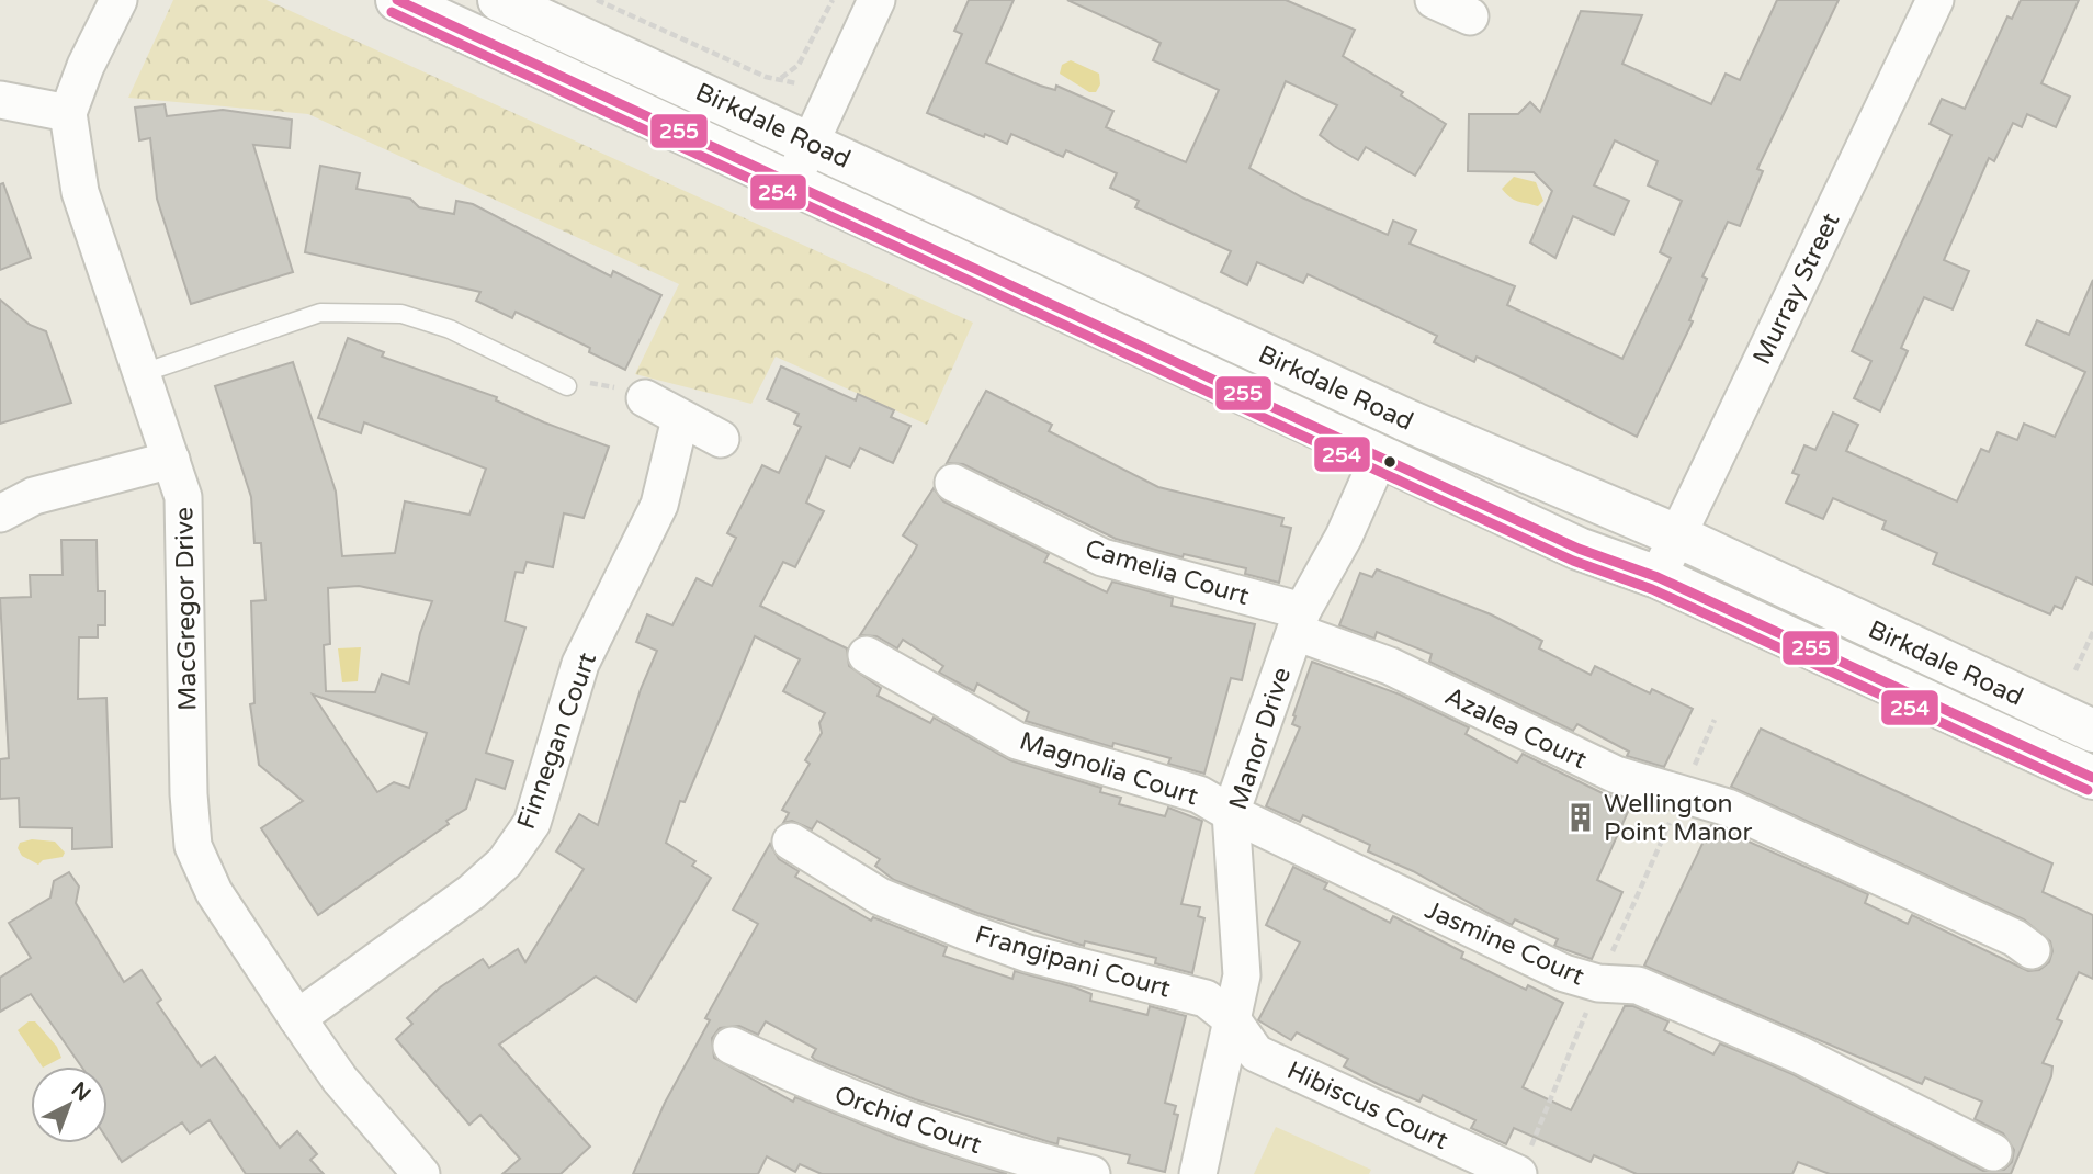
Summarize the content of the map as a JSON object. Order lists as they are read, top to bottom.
{
  "streets": {
    "main road": ["Birkdale Road"],
    "street": [
      "Murray Street",
      "Camelia Court",
      "MacGregor Drive",
      "Azalea Court",
      "Manor Drive",
      "Finnegan Court",
      "Magnolia Court",
      "Jasmine Court",
      "Frangipani Court",
      "Hibiscus Court",
      "Orchid Court"
    ]
  },
  "crossings": [
    ["Birkdale Road", "Murray Street"],
    ["Birkdale Road", "Manor Drive"],
    ["Camelia Court", "Azalea Court"],
    ["Camelia Court", "Manor Drive"],
    ["MacGregor Drive", "Finnegan Court"],
    ["Azalea Court", "Manor Drive"],
    ["Manor Drive", "Magnolia Court"],
    ["Manor Drive", "Jasmine Court"],
    ["Manor Drive", "Frangipani Court"],
    ["Manor Drive", "Hibiscus Court"],
    ["Magnolia Court", "Jasmine Court"],
    ["Frangipani Court", "Hibiscus Court"]
  ],
  "places": {
    "building": ["Wellington Point Manor"]
  },
  "lines": ["transit line 255", "transit line 254"],
  "north": "top right"
}
